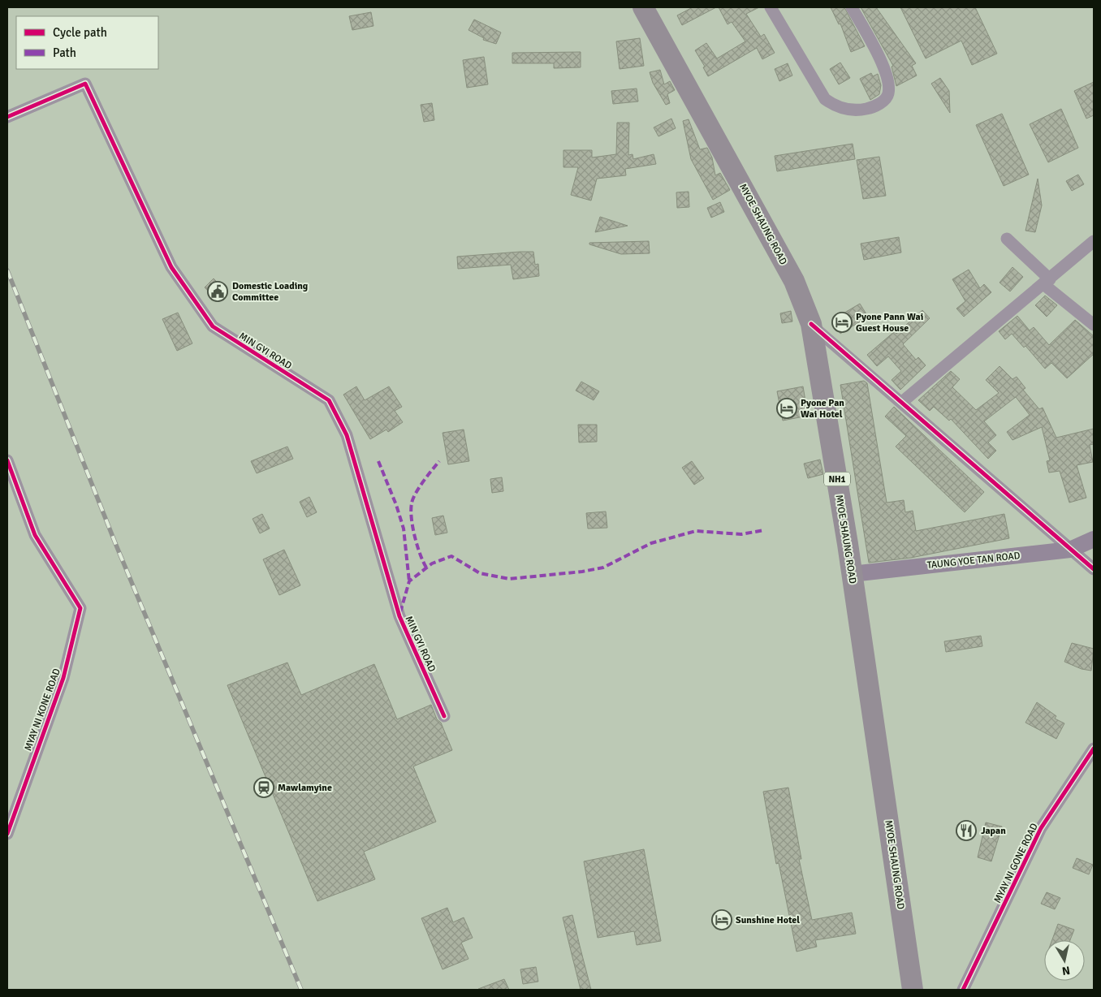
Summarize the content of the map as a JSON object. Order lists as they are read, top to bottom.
{
  "streets": {
    "highway": ["MYOE SHAUNG ROAD", "NH1"],
    "main road": ["TAUNG YOE TAN ROAD"],
    "street": ["MIN GYI ROAD", "MYAY NI KONE ROAD", "MYAY NI GONE ROAD"]
  },
  "crossings": [
    ["MYOE SHAUNG ROAD", "TAUNG YOE TAN ROAD"]
  ],
  "places": {
    "public building": ["Domestic Loading Committee"],
    "hotel": ["Pyone Pann Wai Guest House", "Pyone Pan Wai Hotel", "Sunshine Hotel"],
    "station": ["Mawlamyine"],
    "restaurant": ["Japan"]
  },
  "legend": ["Cycle path", "Path"],
  "north": "bottom"
}
